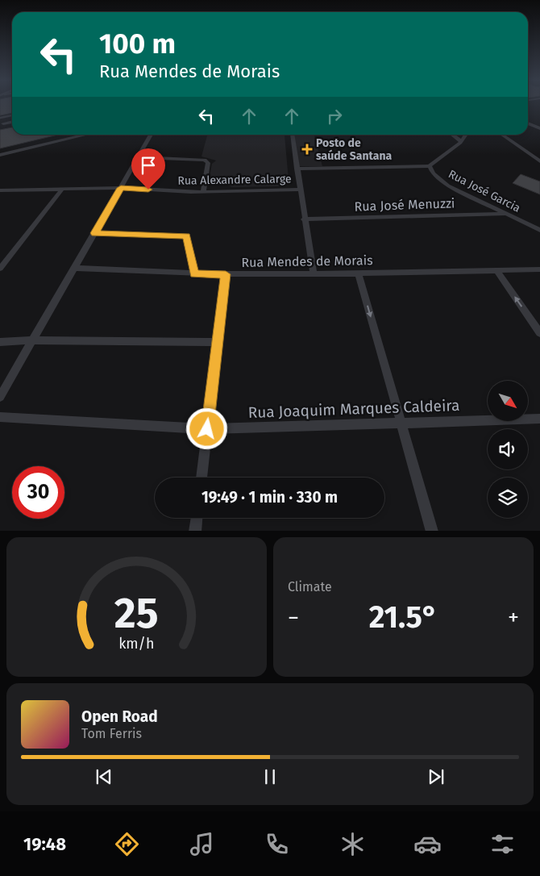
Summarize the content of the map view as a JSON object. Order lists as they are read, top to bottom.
{
  "streets": {
    "street": [
      "Rua Alexandre Calarge",
      "Rua José Garcia",
      "Rua José Menuzzi",
      "Rua Mendes de Morais",
      "Rua Joaquim Marques Caldeira"
    ]
  },
  "crossings": [
    ["Rua José Garcia", "Rua José Menuzzi"]
  ],
  "places": {
    "health": ["Posto de saúde Santana"]
  },
  "north": "bottom right",
  "page": {
    "turn": ["100 m", "Rua Mendes de Morais"],
    "limit": "30",
    "trip": "19:49 · 1 min · 330 m",
    "tile": "Climate",
    "heat": ["−", "21.5°", "+"],
    "song": ["Open Road", "Tom Ferris"],
    "tabs": "19:48",
    "gauge": ["25", "km/h"]
  }
}
